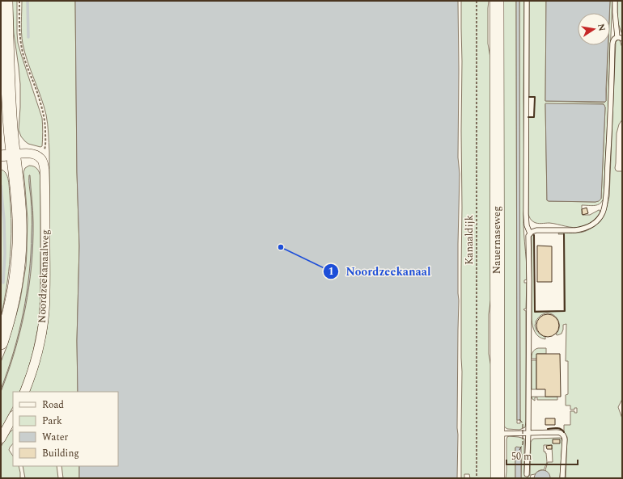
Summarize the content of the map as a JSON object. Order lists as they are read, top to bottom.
{
  "streets": {
    "main road": ["Nauernaseweg"],
    "street": ["Noordzeekanaalweg"],
    "path": ["Kanaaldijk"]
  },
  "places": ["Noordzeekanaal"],
  "legend": [
    "Road",
    "Park",
    "Water",
    "Building"
  ],
  "scale_bar": "50 m",
  "north": "right"
}
